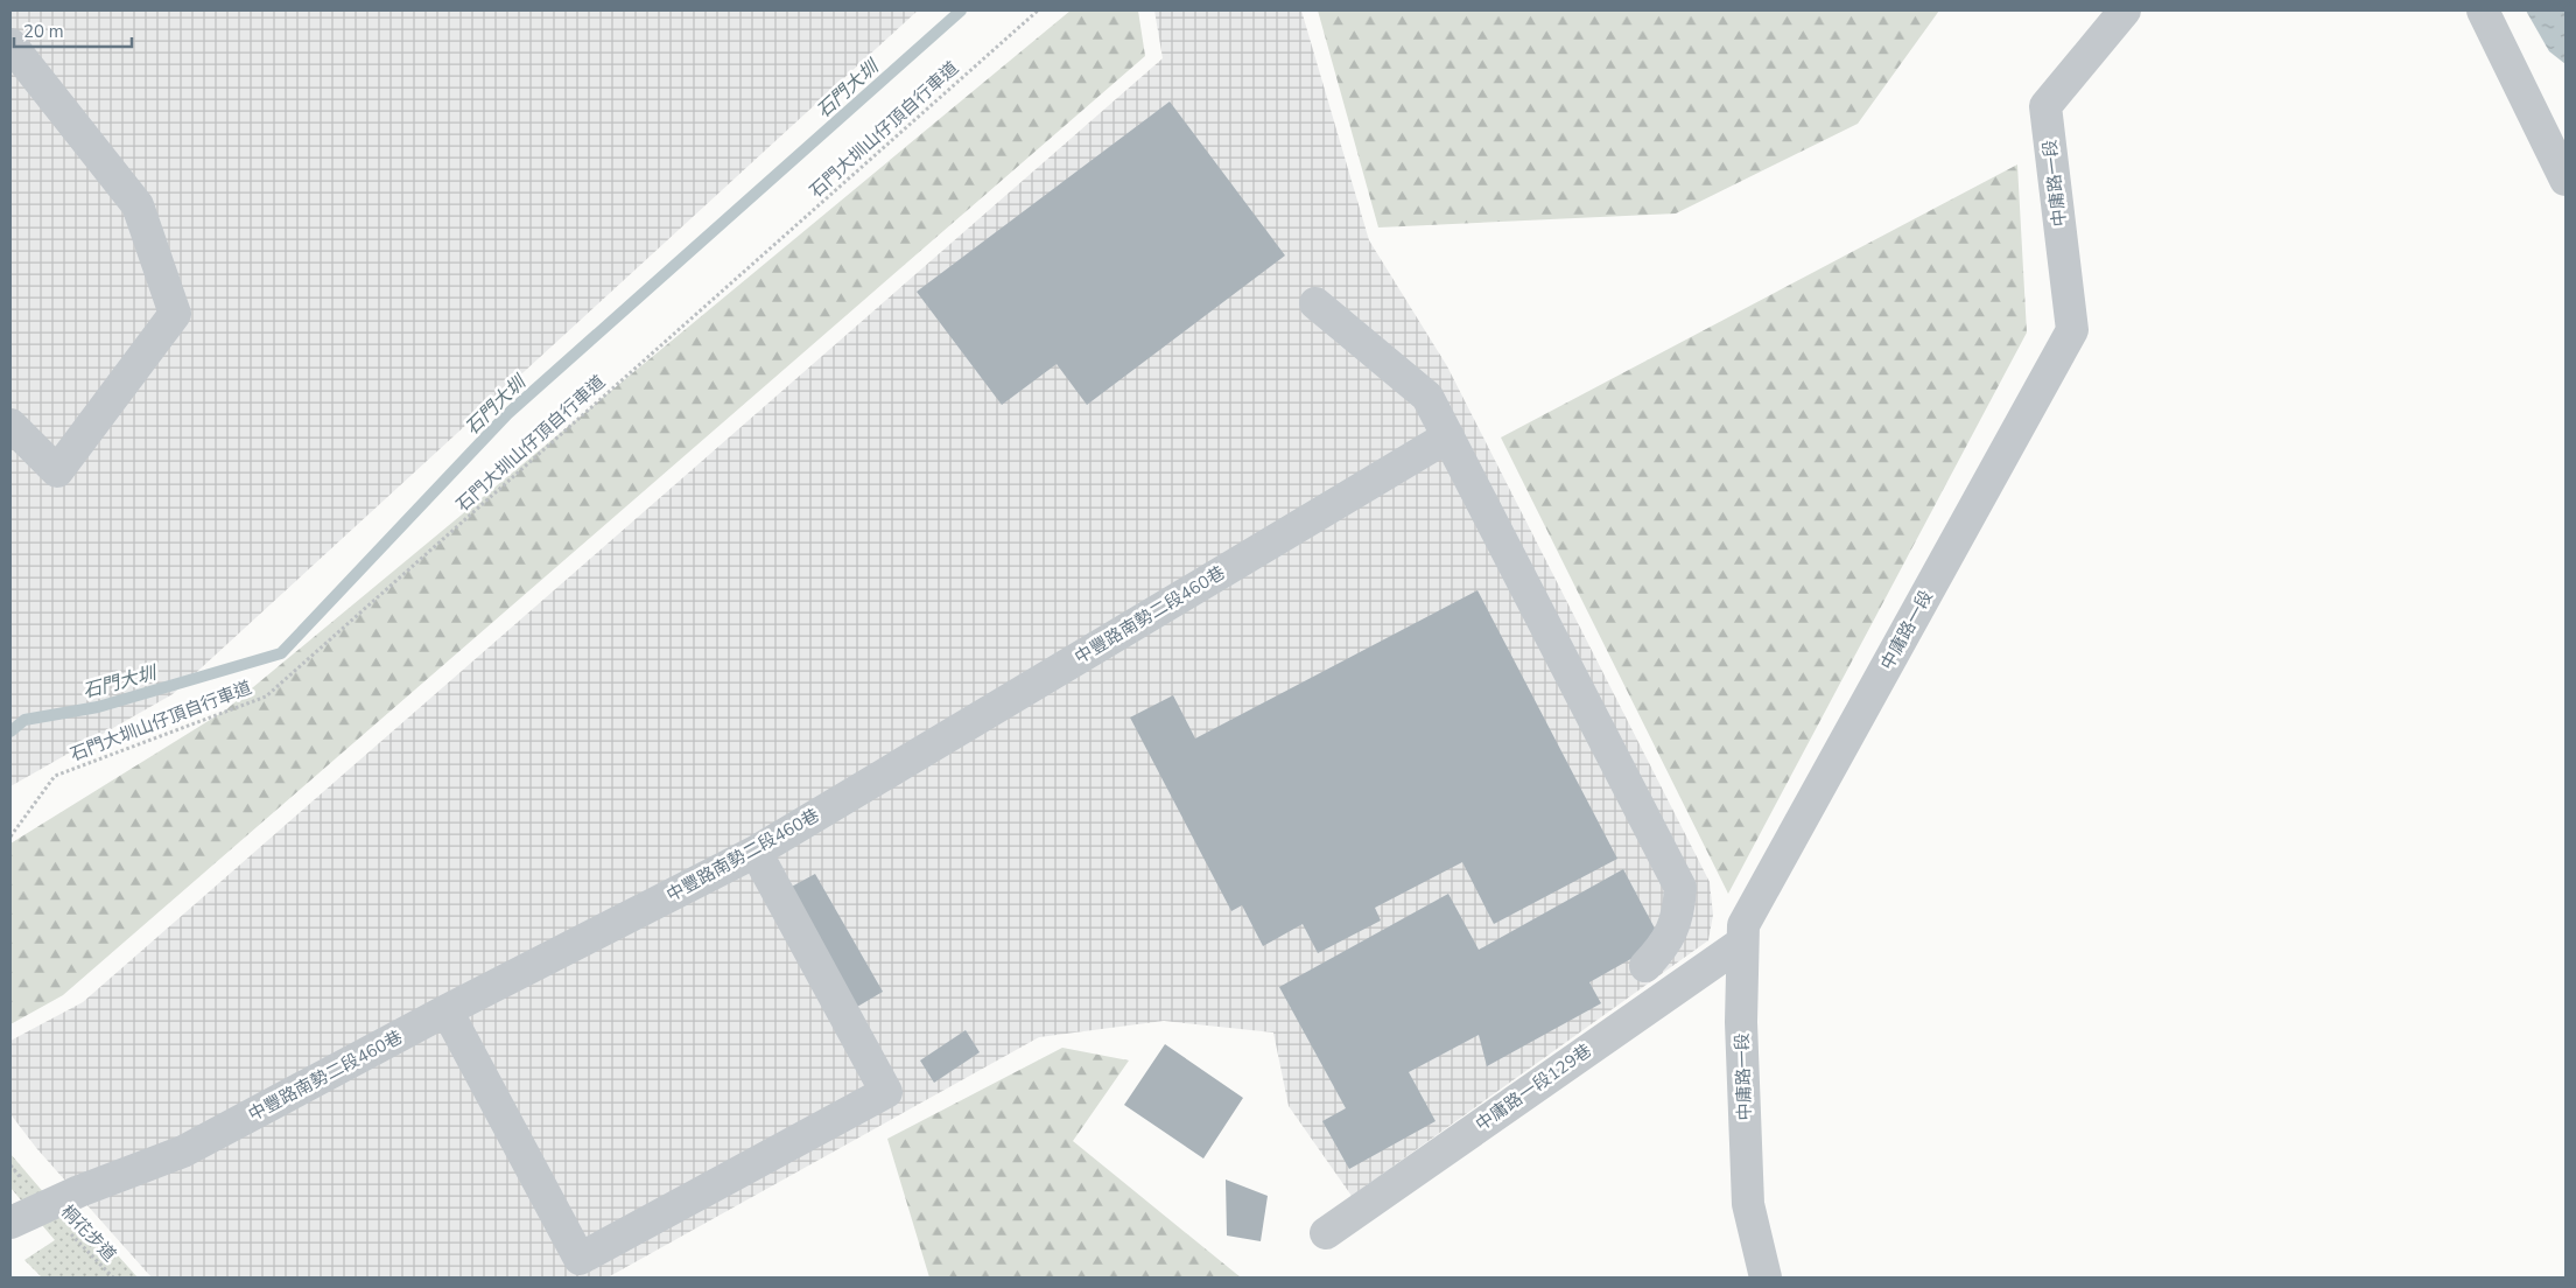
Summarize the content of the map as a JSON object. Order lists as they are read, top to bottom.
{
  "streets": {
    "street": ["中庸路一段", "中豐路南勢二段460巷", "中庸路一段129巷"],
    "path": ["石門大圳山仔頂自行車道", "桐花步道"]
  },
  "crossings": [
    ["中庸路一段", "中庸路一段129巷"],
    ["中豐路南勢二段460巷", "桐花步道"]
  ],
  "water": ["石門大圳"],
  "scale_bar": "20 m"
}
